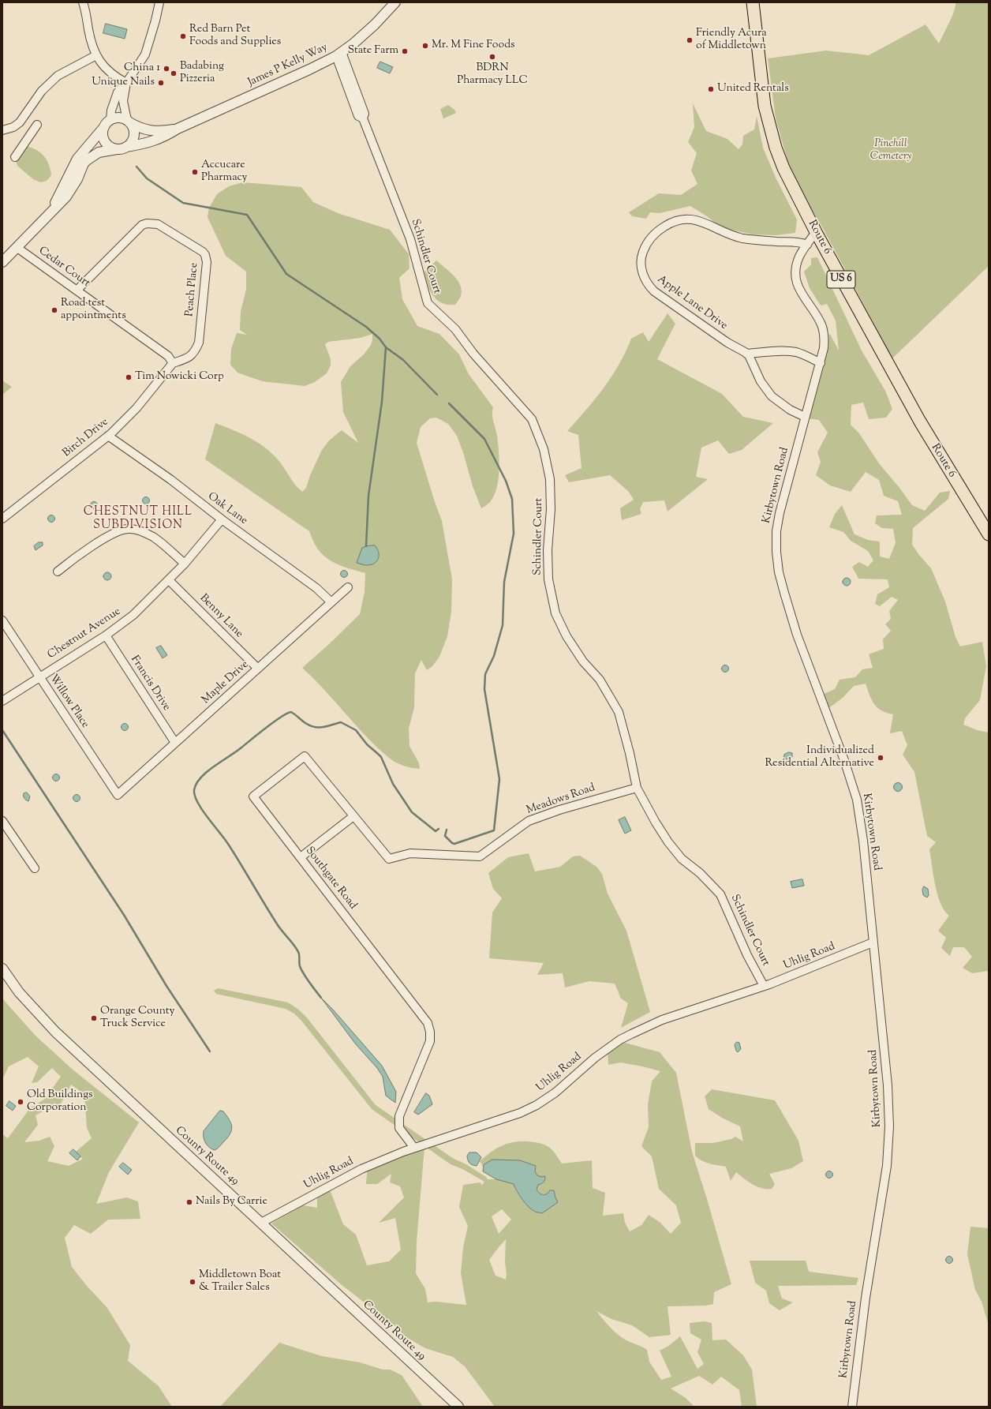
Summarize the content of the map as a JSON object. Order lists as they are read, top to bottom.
{
  "streets": {
    "main road": ["Route 6", "US 6"],
    "street": [
      "James P Kelly Way",
      "Schindler Court",
      "Cedar Court",
      "Peach Place",
      "Apple Lane Drive",
      "Birch Drive",
      "Kirbytown Road",
      "Oak Lane",
      "Benny Lane",
      "Chestnut Avenue",
      "Maple Drive",
      "Francis Drive",
      "Willow Place",
      "Meadows Road",
      "Southgate Road",
      "Uhlig Road",
      "County Route 49"
    ]
  },
  "crossings": [
    ["James P Kelly Way", "Schindler Court"],
    ["Route 6", "Kirbytown Road"],
    ["Schindler Court", "Meadows Road"],
    ["Schindler Court", "Uhlig Road"],
    ["Cedar Court", "Peach Place"],
    ["Cedar Court", "Birch Drive"],
    ["Peach Place", "Birch Drive"],
    ["Apple Lane Drive", "Kirbytown Road"],
    ["Birch Drive", "Oak Lane"],
    ["Kirbytown Road", "Uhlig Road"],
    ["Oak Lane", "Chestnut Avenue"],
    ["Oak Lane", "Maple Drive"],
    ["Benny Lane", "Chestnut Avenue"],
    ["Benny Lane", "Maple Drive"],
    ["Chestnut Avenue", "Francis Drive"],
    ["Chestnut Avenue", "Willow Place"],
    ["Maple Drive", "Francis Drive"],
    ["Maple Drive", "Willow Place"],
    ["Meadows Road", "Southgate Road"],
    ["Southgate Road", "Uhlig Road"],
    ["Uhlig Road", "County Route 49"]
  ],
  "districts": ["CHESTNUT HILL SUBDIVISION"],
  "parks": ["Pinehill Cemetery"],
  "places": [
    "Red Barn Pet Foods and Supplies",
    "Friendly Acura of Middletown",
    "Mr. M Fine Foods",
    "State Farm",
    "BDRN Pharmacy LLC",
    "China 1",
    "Badabing Pizzeria",
    "Unique Nails",
    "United Rentals",
    "Accucare Pharmacy",
    "Road test appointments",
    "Tim Nowicki Corp",
    "Individualized Residential Alternative",
    "Orange County Truck Service",
    "Old Buildings Corporation",
    "Nails By Carrie",
    "Middletown Boat & Trailer Sales"
  ]
}
